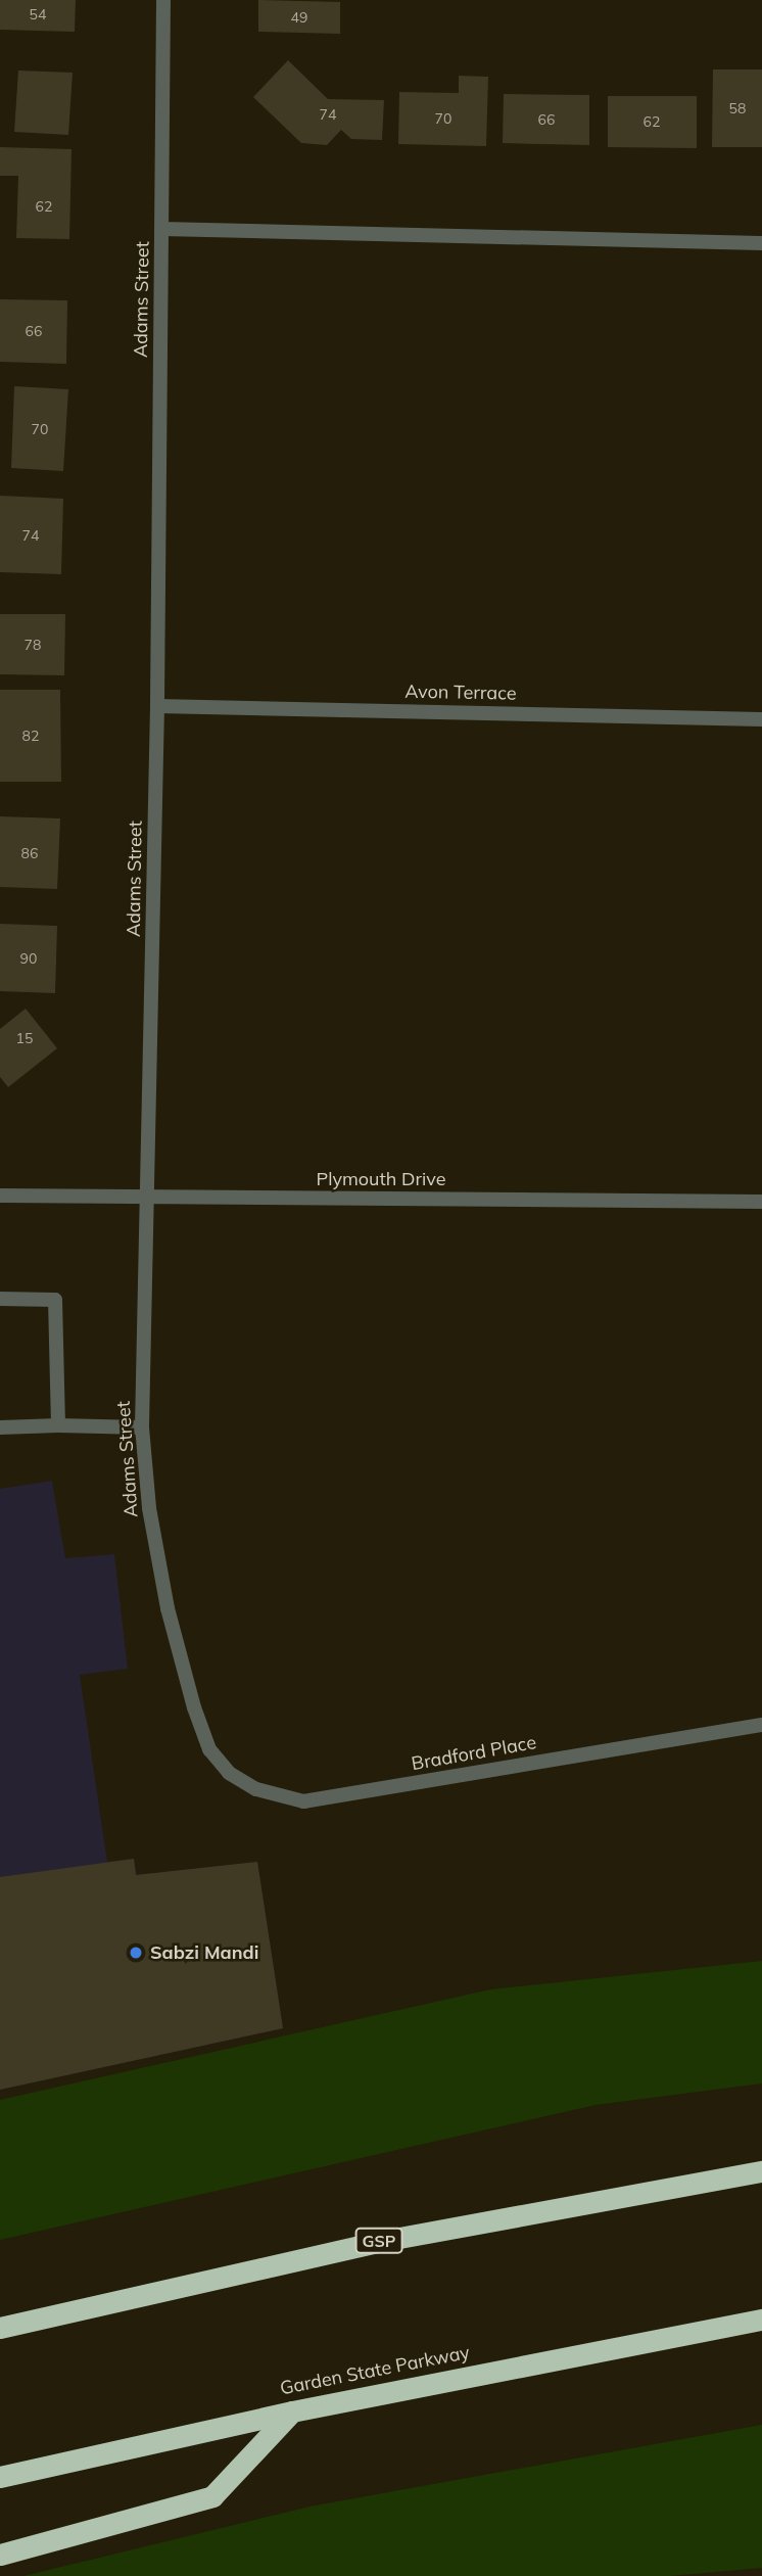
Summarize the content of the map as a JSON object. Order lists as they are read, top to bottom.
{
  "streets": {
    "highway": ["GSP", "Garden State Parkway"],
    "street": [
      "Adams Street",
      "Avon Terrace",
      "Plymouth Drive",
      "Bradford Place"
    ]
  },
  "crossings": [
    ["Adams Street", "Avon Terrace"],
    ["Adams Street", "Plymouth Drive"],
    ["Adams Street", "Bradford Place"]
  ],
  "places": ["Sabzi Mandi"],
  "house_numbers": [
    "54",
    "49",
    "58",
    "74",
    "70",
    "66",
    "62",
    "62",
    "66",
    "70",
    "74",
    "78",
    "82",
    "86",
    "90",
    "15"
  ]
}
